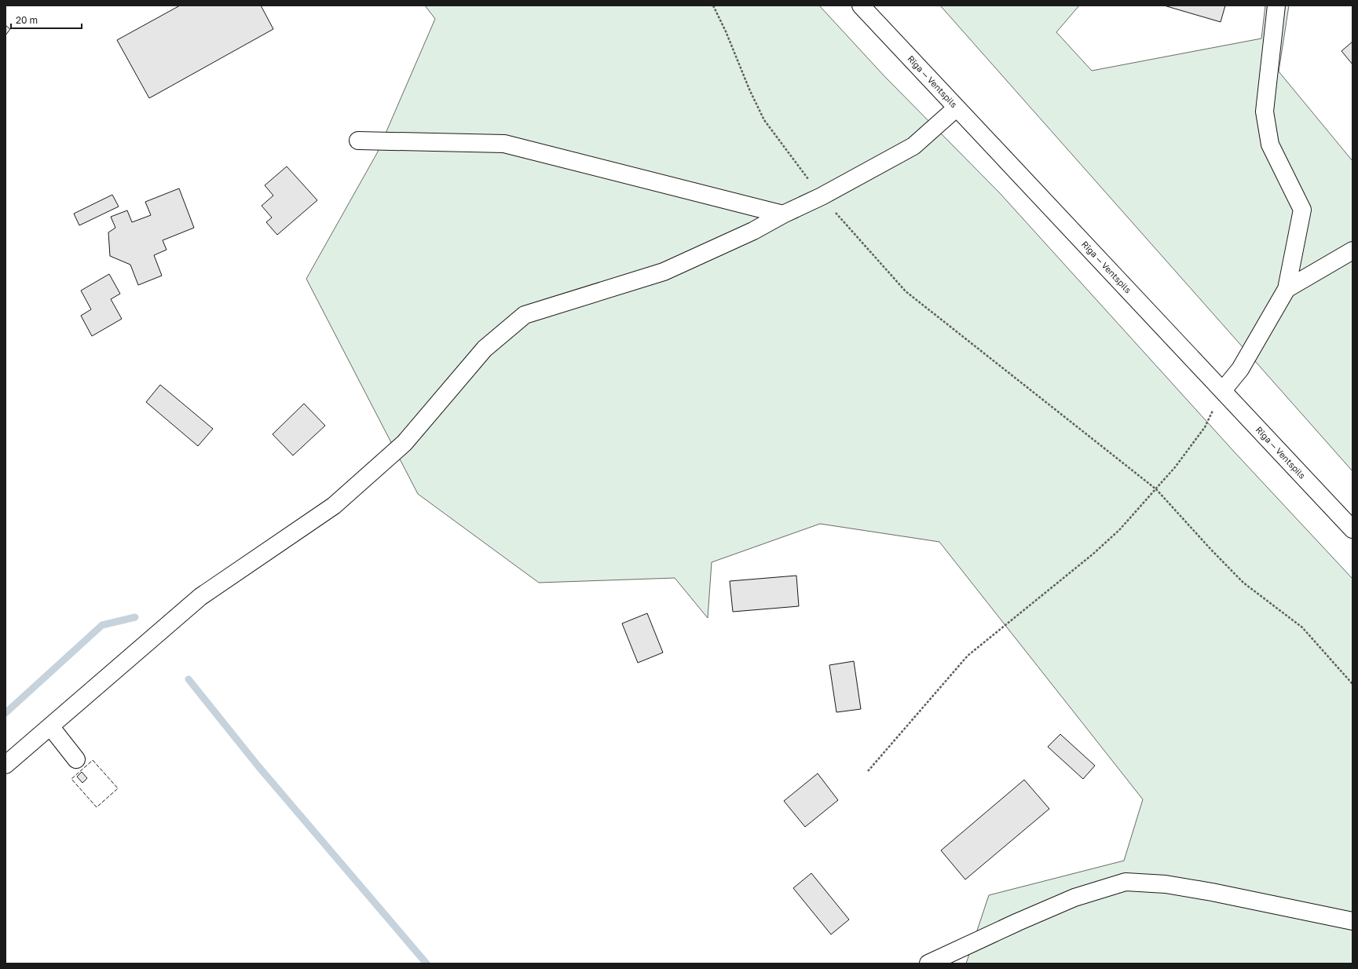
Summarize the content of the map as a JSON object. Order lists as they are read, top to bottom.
{
  "streets": {
    "main road": ["Rīga — Ventspils"]
  },
  "scale_bar": "20 m"
}
